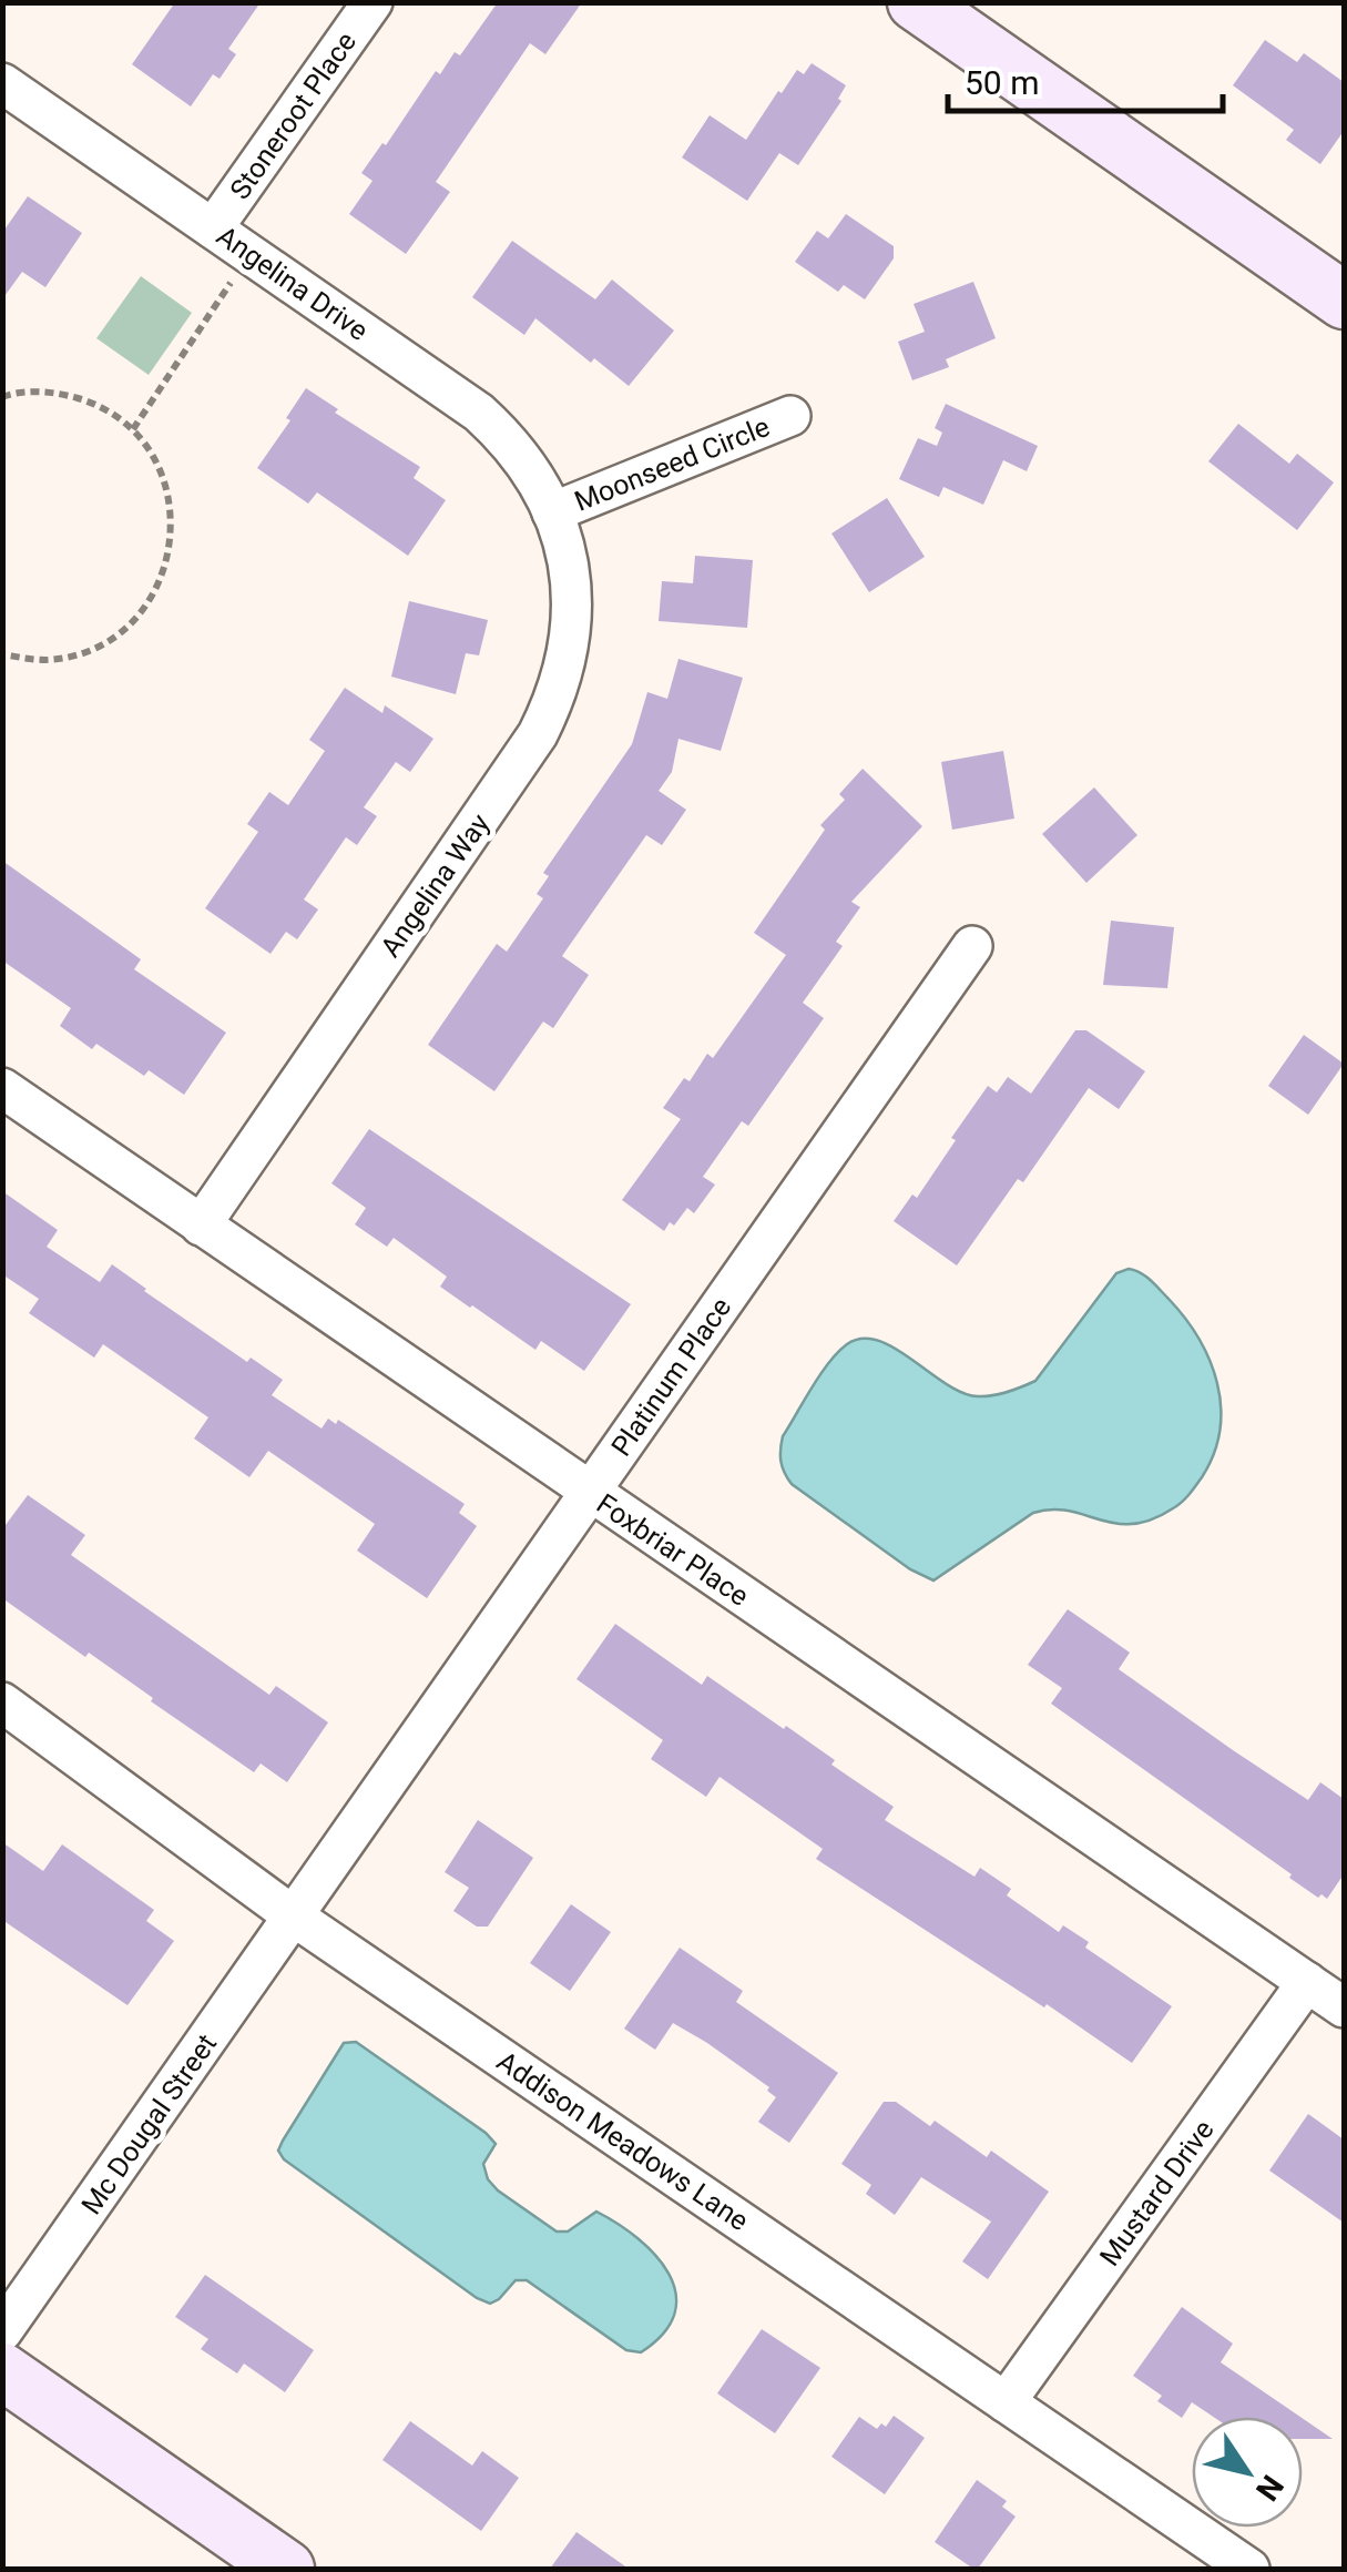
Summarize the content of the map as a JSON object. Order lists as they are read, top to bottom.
{
  "streets": {
    "street": [
      "Stoneroot Place",
      "Angelina Drive",
      "Moonseed Circle",
      "Angelina Way",
      "Platinum Place",
      "Foxbriar Place",
      "Mc Dougal Street",
      "Addison Meadows Lane",
      "Mustard Drive"
    ]
  },
  "crossings": [
    ["Stoneroot Place", "Angelina Drive"],
    ["Angelina Drive", "Moonseed Circle"],
    ["Angelina Drive", "Angelina Way"],
    ["Moonseed Circle", "Angelina Way"],
    ["Angelina Way", "Foxbriar Place"],
    ["Platinum Place", "Foxbriar Place"],
    ["Platinum Place", "Mc Dougal Street"],
    ["Platinum Place", "Addison Meadows Lane"],
    ["Foxbriar Place", "Mustard Drive"],
    ["Mc Dougal Street", "Addison Meadows Lane"],
    ["Addison Meadows Lane", "Mustard Drive"]
  ],
  "scale_bar": "50 m",
  "north": "bottom right"
}
